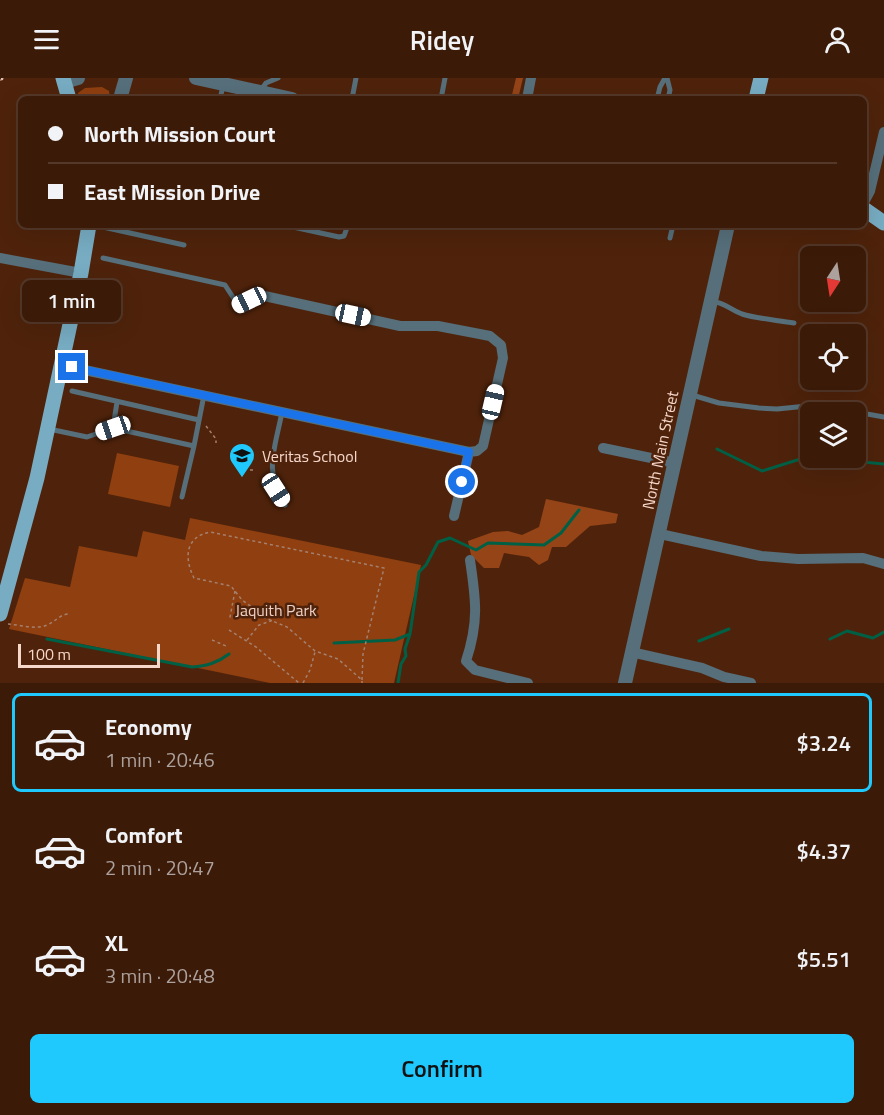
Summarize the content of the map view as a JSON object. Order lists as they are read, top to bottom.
{
  "streets": {
    "street": ["North Main Street"]
  },
  "parks": ["Jaquith Park"],
  "places": {
    "school or university": ["Veritas School"]
  },
  "scale_bar": "100 m",
  "north": "bottom",
  "page": {
    "header": "Ridey",
    "banner": ["North Mission Court", "East Mission Drive"],
    "bubble": "1 min",
    "scale": "100 m",
    "list": [
      {
        "name": "Economy",
        "note": "1 min · 20:46",
        "value": "$3.24"
      },
      {
        "name": "Comfort",
        "note": "2 min · 20:47",
        "value": "$4.37"
      },
      {
        "name": "XL",
        "note": "3 min · 20:48",
        "value": "$5.51"
      }
    ],
    "buttons": "Confirm"
  }
}
